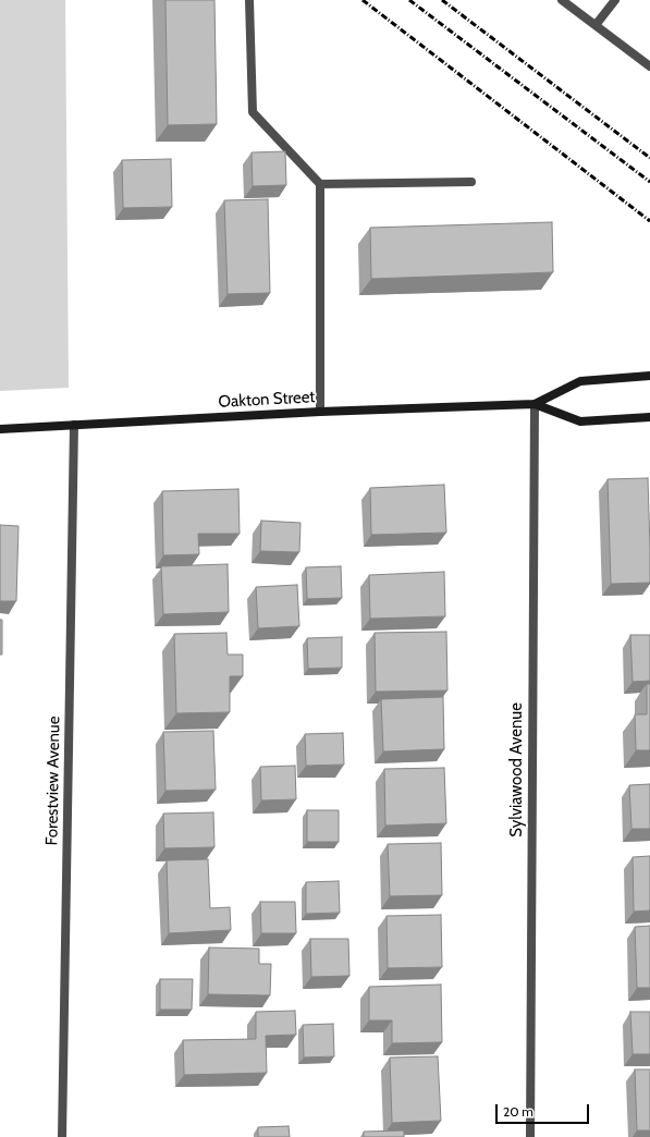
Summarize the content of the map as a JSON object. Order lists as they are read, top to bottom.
{
  "streets": {
    "main road": ["Oakton Street"],
    "street": ["Sylviawood Avenue", "Forestview Avenue"]
  },
  "crossings": [
    ["Oakton Street", "Sylviawood Avenue"],
    ["Oakton Street", "Forestview Avenue"]
  ],
  "scale_bar": "20 m"
}
